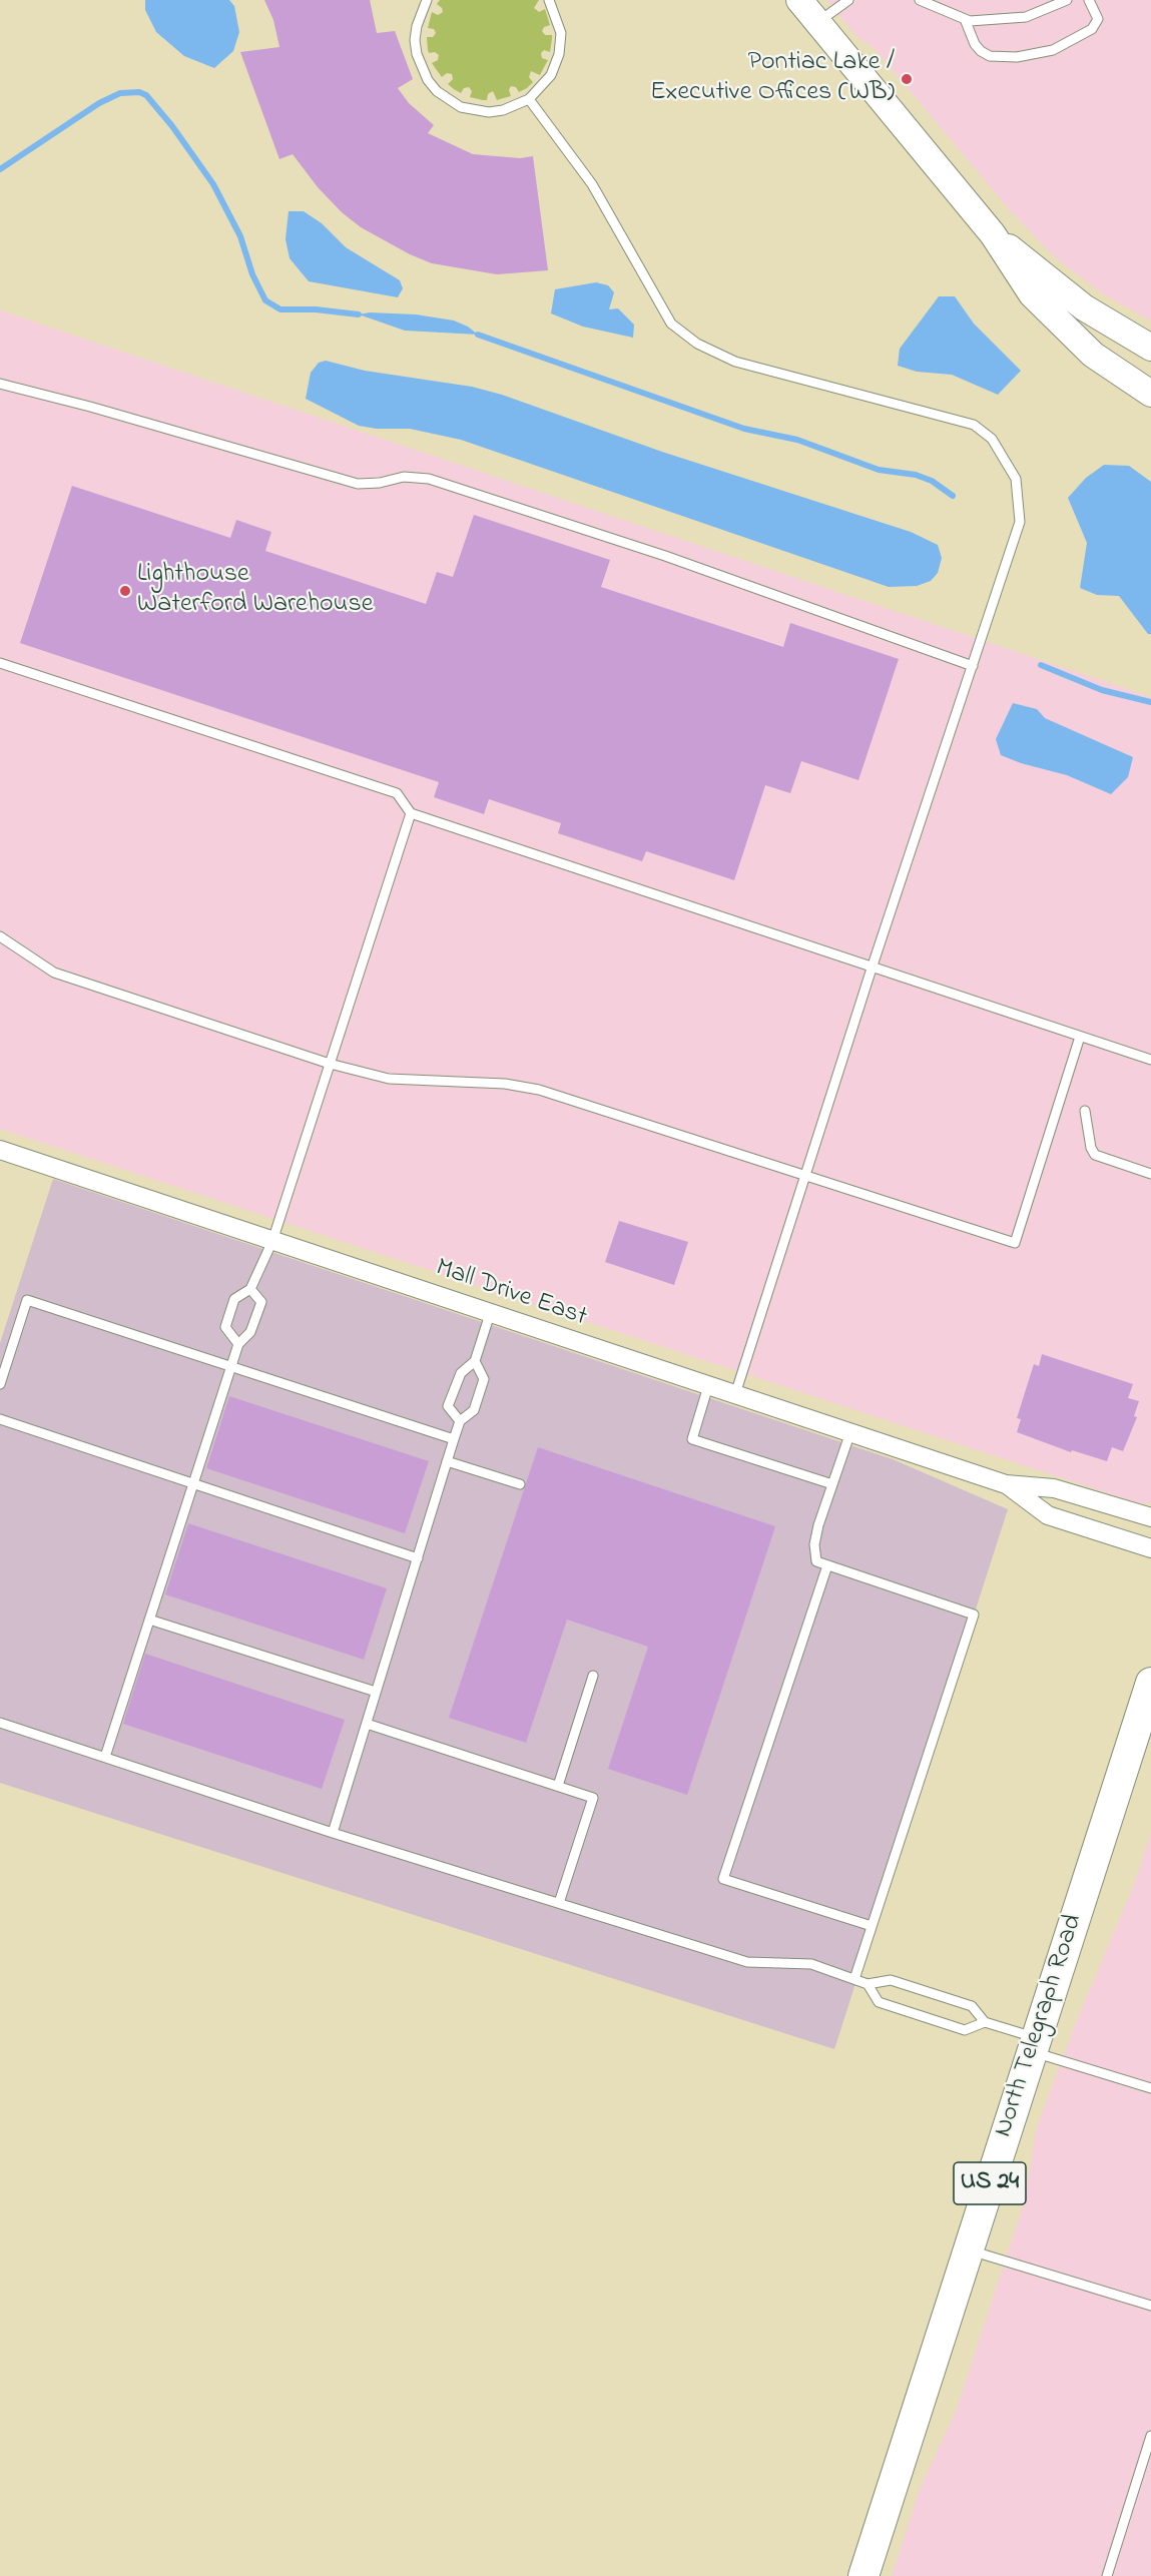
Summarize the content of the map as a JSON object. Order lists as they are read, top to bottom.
{
  "streets": {
    "main road": ["North Telegraph Road", "US 24"],
    "street": ["Mall Drive East"]
  },
  "places": ["Pontiac Lake / Executive Offices (WB)", "Lighthouse Waterford Warehouse"]
}
